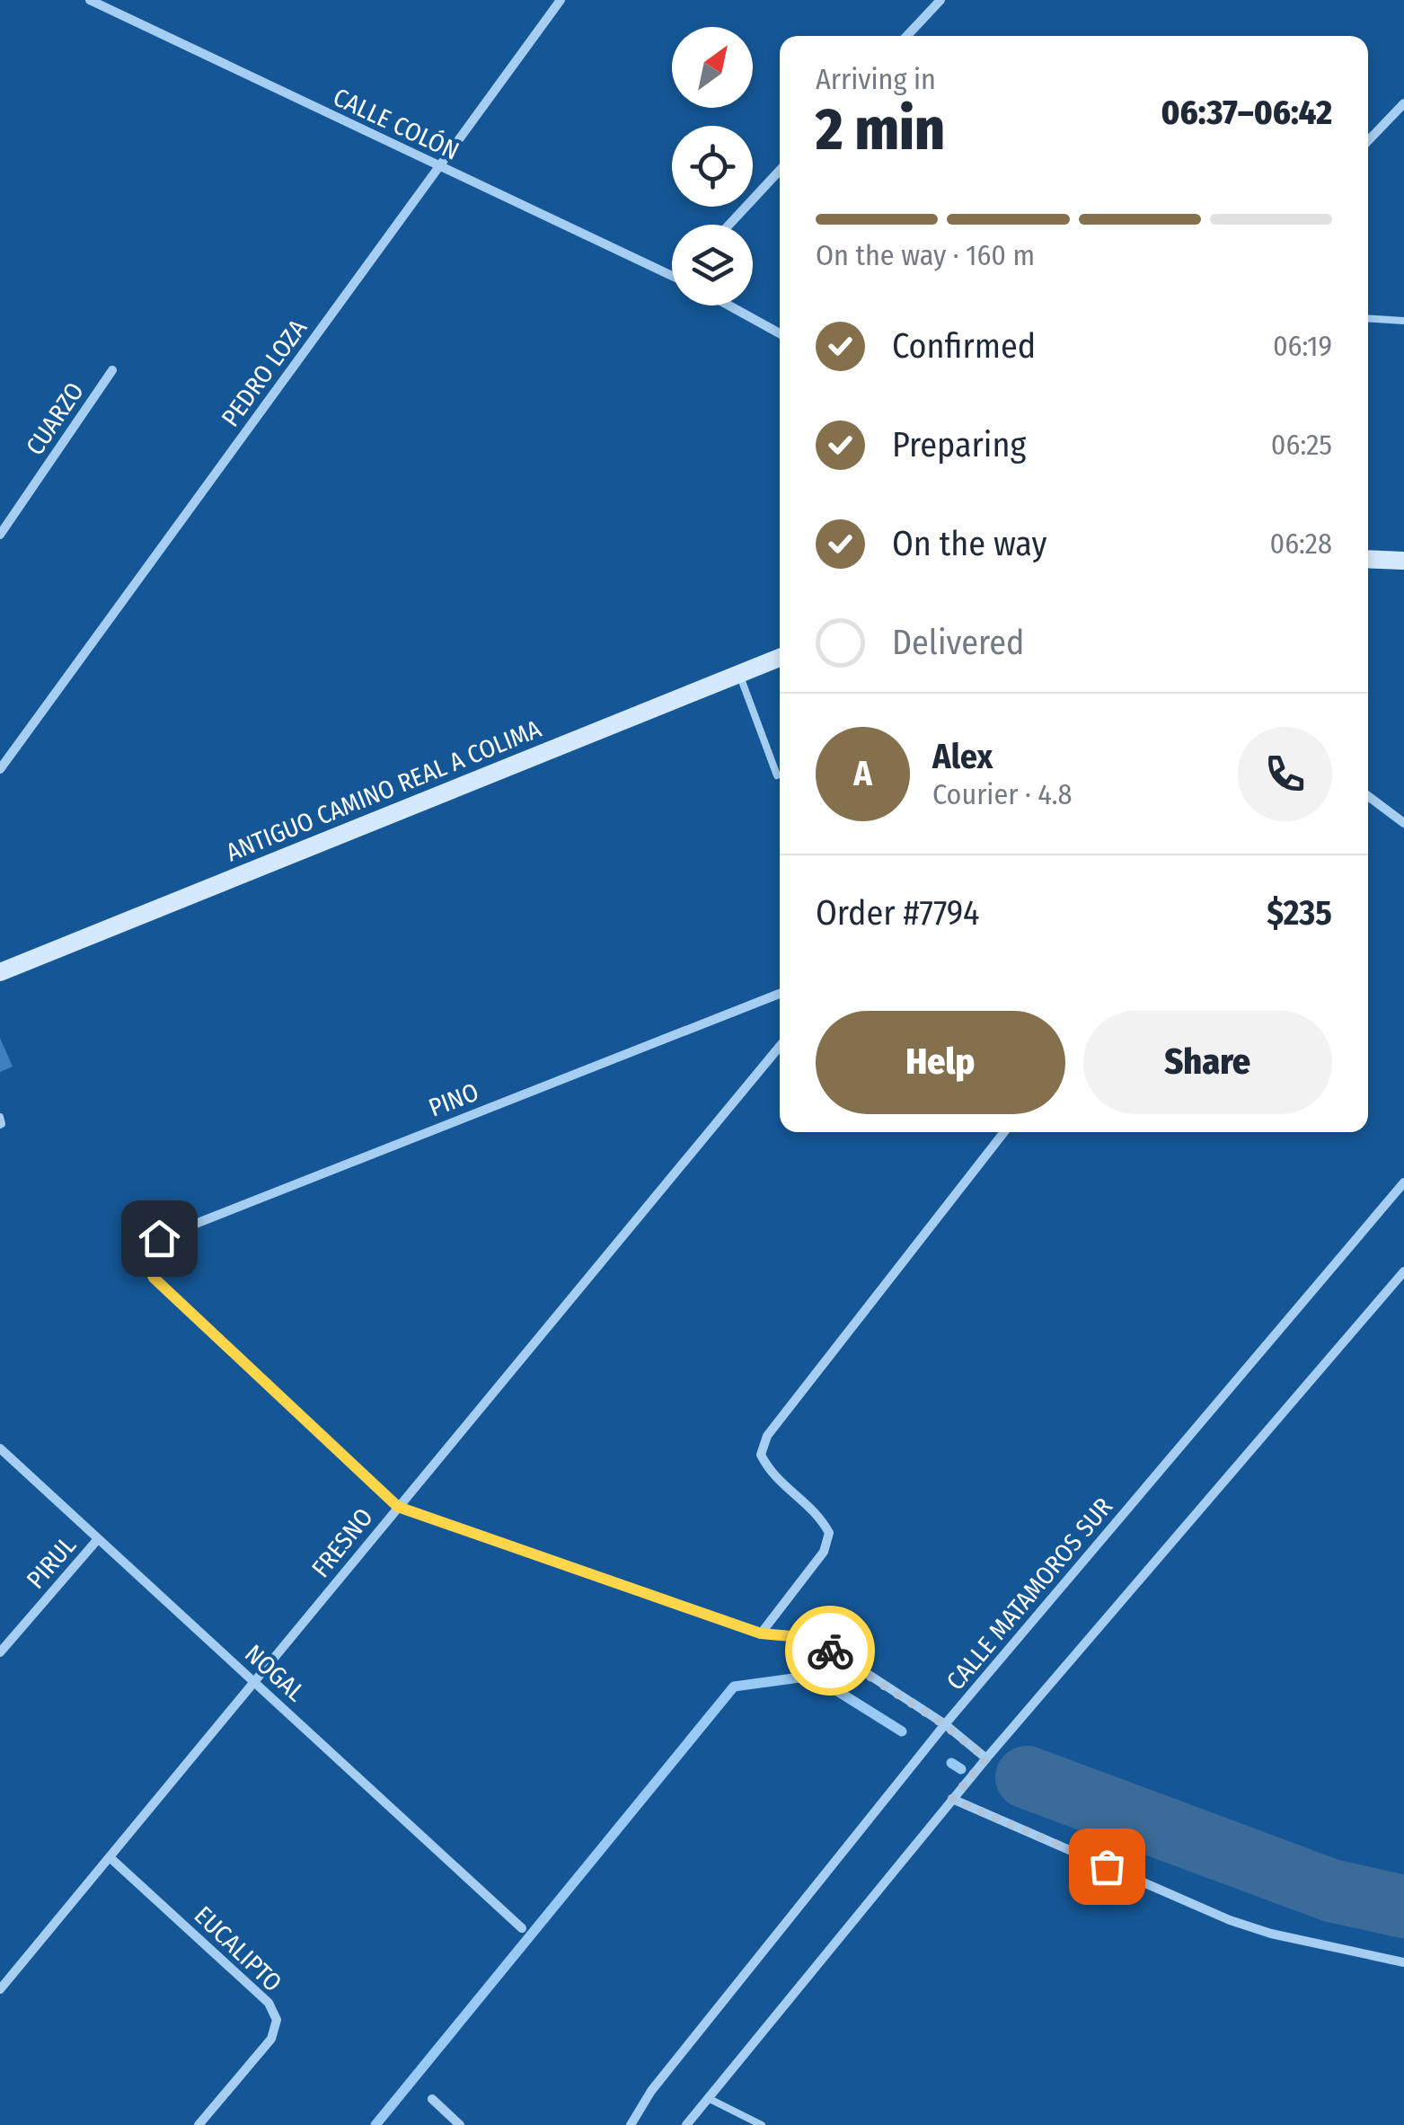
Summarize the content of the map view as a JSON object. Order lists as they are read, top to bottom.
{
  "streets": {
    "main road": ["ANTIGUO CAMINO REAL A COLIMA"],
    "street": [
      "CALLE COLÓN",
      "PEDRO LOZA",
      "CUARZO",
      "PINO",
      "FRESNO",
      "PIRUL",
      "CALLE MATAMOROS SUR",
      "NOGAL",
      "EUCALIPTO"
    ]
  },
  "crossings": [
    ["CALLE COLÓN", "PEDRO LOZA"],
    ["PINO", "FRESNO"],
    ["FRESNO", "NOGAL"],
    ["FRESNO", "EUCALIPTO"],
    ["PIRUL", "NOGAL"]
  ],
  "north": "top right",
  "page": {
    "heading": ["2 min", "Arriving in", "06:37–06:42"],
    "panel": [
      "Alex",
      "Courier · 4.8",
      "Order #7794",
      "$235"
    ],
    "bar": "On the way · 160 m",
    "list": [
      ["Confirmed", "06:19"],
      ["Preparing", "06:25"],
      ["On the way", "06:28"],
      "Delivered"
    ],
    "round": "A",
    "buttons": ["Help", "Share"]
  }
}
